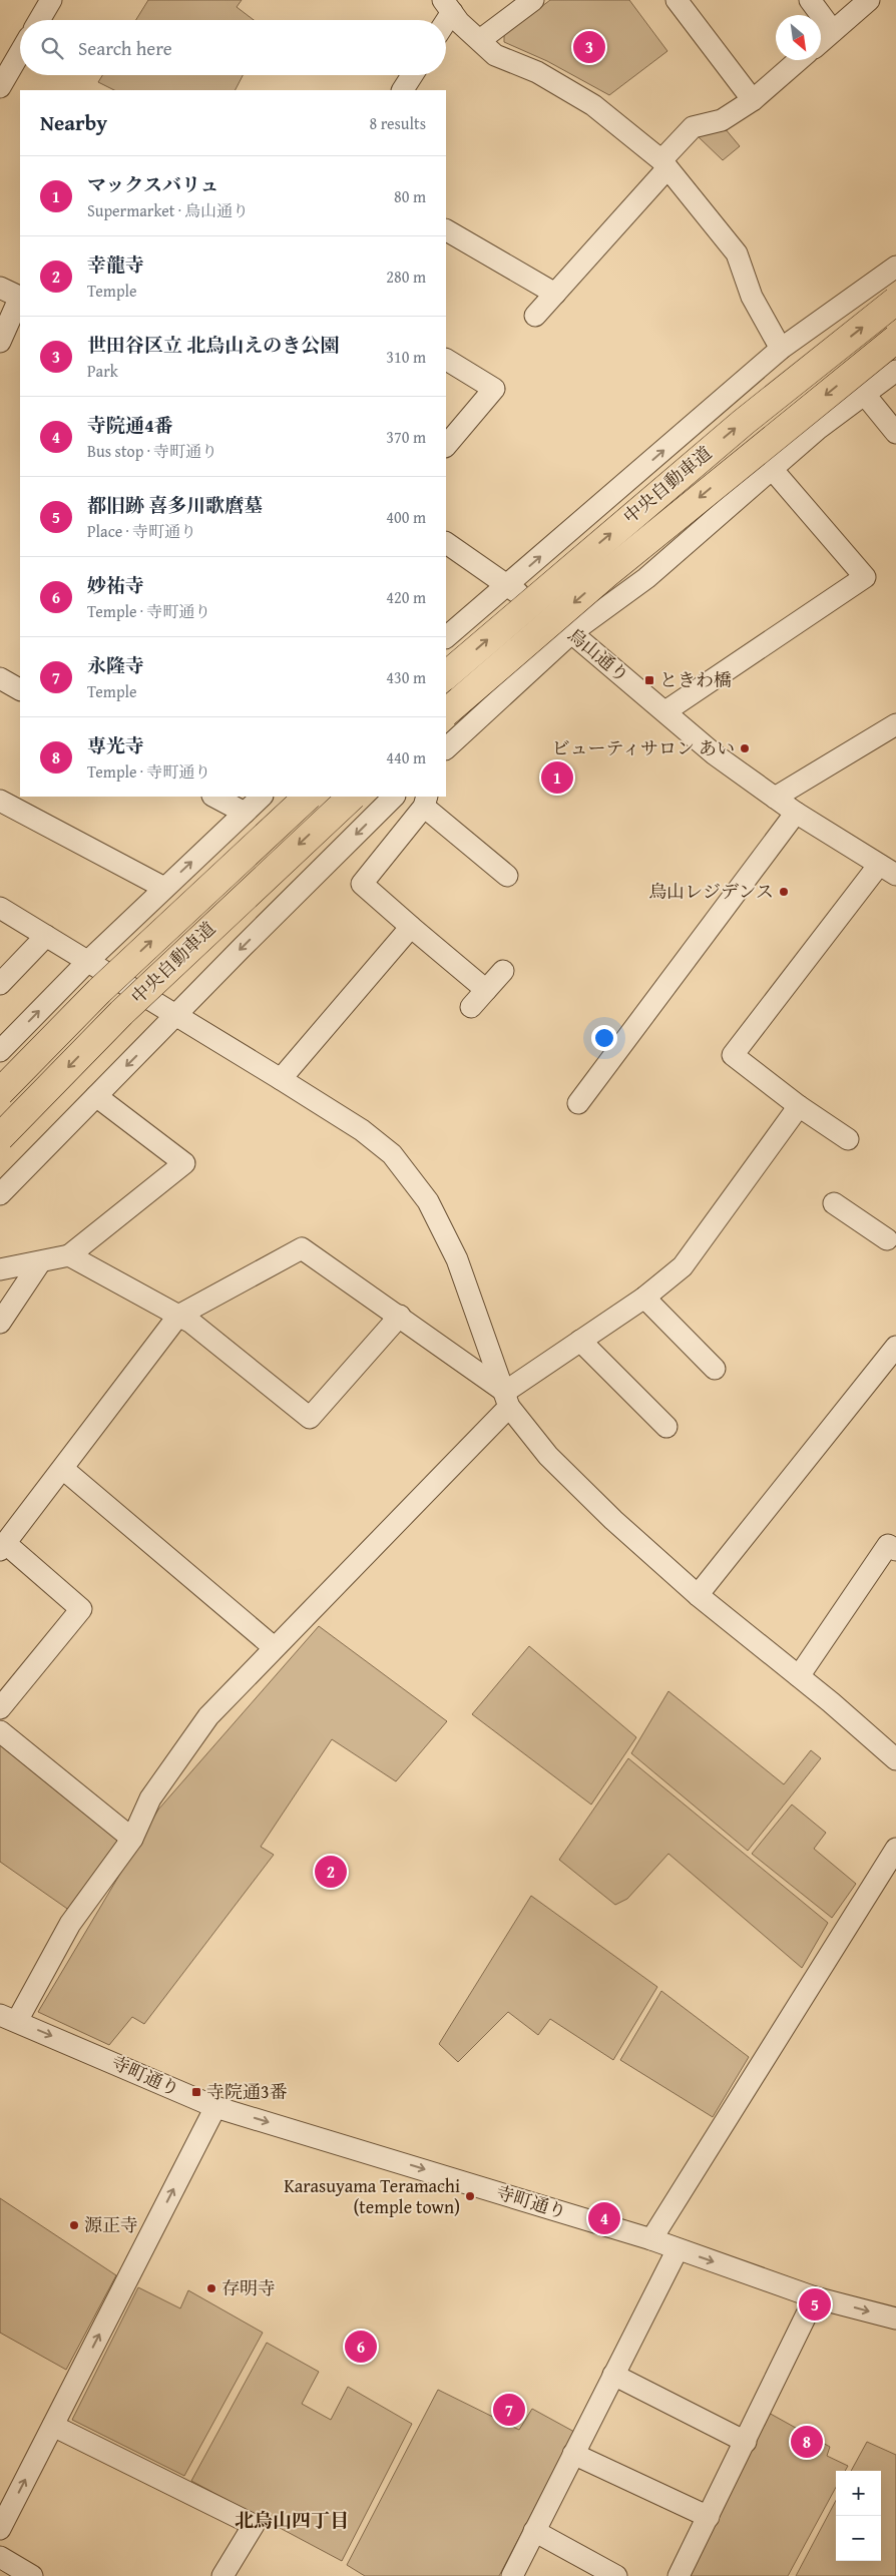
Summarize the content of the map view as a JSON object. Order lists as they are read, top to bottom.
{
  "streets": {
    "highway": ["中央自動車道"],
    "street": ["烏山通り", "寺町通り"]
  },
  "one_way": ["寺町通り"],
  "districts": ["北烏山四丁目"],
  "places": {
    "transit": ["ときわ橋", "寺院通3番"],
    "other": [
      "ビューティサロン あい",
      "烏山レジデンス",
      "Karasuyama Teramachi (temple town)",
      "源正寺",
      "存明寺"
    ]
  },
  "north": "bottom right",
  "page": {
    "search": "Search here",
    "pins": [
      "3",
      "1",
      "2",
      "4",
      "5",
      "6",
      "7",
      "8"
    ],
    "heading": ["Nearby", "8 results"],
    "list": [
      {
        "mark": "1",
        "name": "マックスバリュ",
        "note": "Supermarket · 烏山通り",
        "value": "80 m"
      },
      {
        "mark": "2",
        "name": "幸龍寺",
        "note": "Temple",
        "value": "280 m"
      },
      {
        "mark": "3",
        "name": "世田谷区立 北烏山えのき公園",
        "note": "Park",
        "value": "310 m"
      },
      {
        "mark": "4",
        "name": "寺院通4番",
        "note": "Bus stop · 寺町通り",
        "value": "370 m"
      },
      {
        "mark": "5",
        "name": "都旧跡 喜多川歌麿墓",
        "note": "Place · 寺町通り",
        "value": "400 m"
      },
      {
        "mark": "6",
        "name": "妙祐寺",
        "note": "Temple · 寺町通り",
        "value": "420 m"
      },
      {
        "mark": "7",
        "name": "永隆寺",
        "note": "Temple",
        "value": "430 m"
      },
      {
        "mark": "8",
        "name": "専光寺",
        "note": "Temple · 寺町通り",
        "value": "440 m"
      }
    ],
    "map_buttons": ["+", "−"]
  }
}
